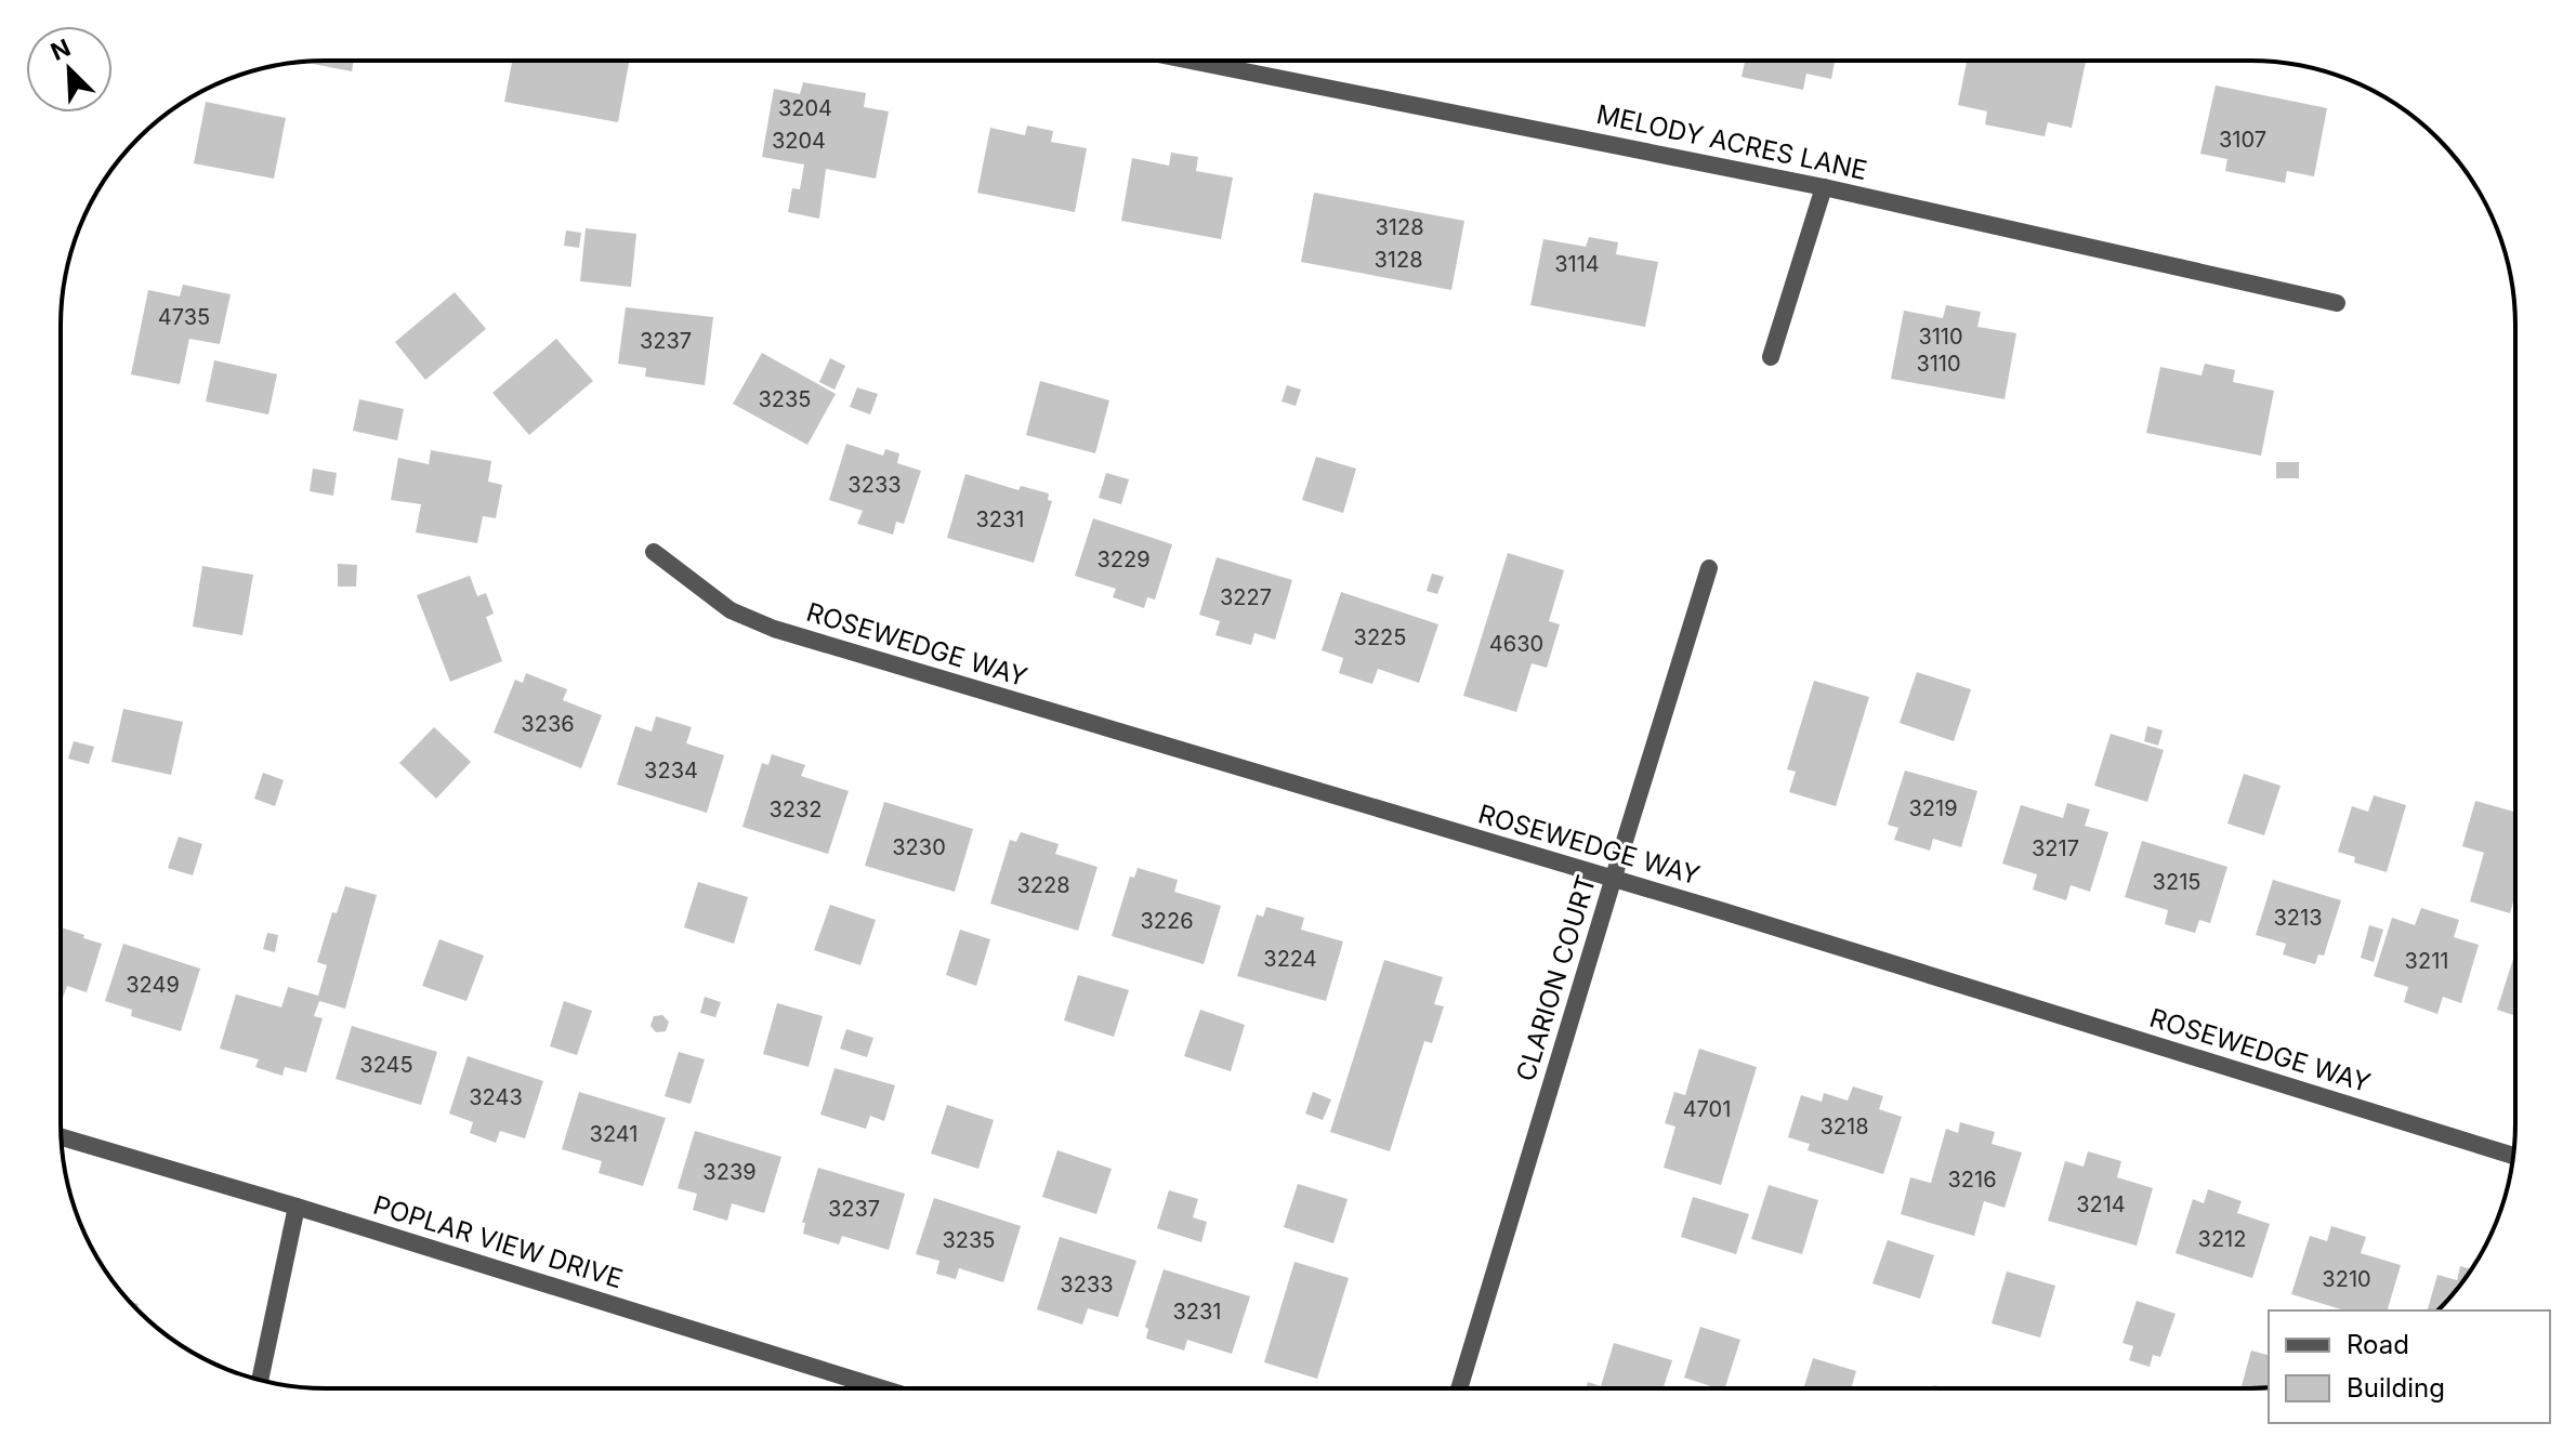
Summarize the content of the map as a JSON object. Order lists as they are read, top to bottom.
{
  "streets": {
    "street": [
      "MELODY ACRES LANE",
      "ROSEWEDGE WAY",
      "CLARION COURT",
      "POPLAR VIEW DRIVE"
    ]
  },
  "crossings": [
    ["ROSEWEDGE WAY", "CLARION COURT"]
  ],
  "house_numbers": [
    "3204",
    "3107",
    "3204",
    "3128",
    "3128",
    "3114",
    "4735",
    "3110",
    "3237",
    "3110",
    "3235",
    "3233",
    "3231",
    "3229",
    "3227",
    "3225",
    "4630",
    "3236",
    "3234",
    "3219",
    "3232",
    "3230",
    "3217",
    "3215",
    "3228",
    "3213",
    "3226",
    "3224",
    "3211",
    "3249",
    "3245",
    "3243",
    "4701",
    "3218",
    "3241",
    "3239",
    "3216",
    "3214",
    "3237",
    "3212",
    "3235",
    "3210",
    "3233",
    "3231"
  ],
  "legend": ["Road", "Building"],
  "north": "top left"
}
